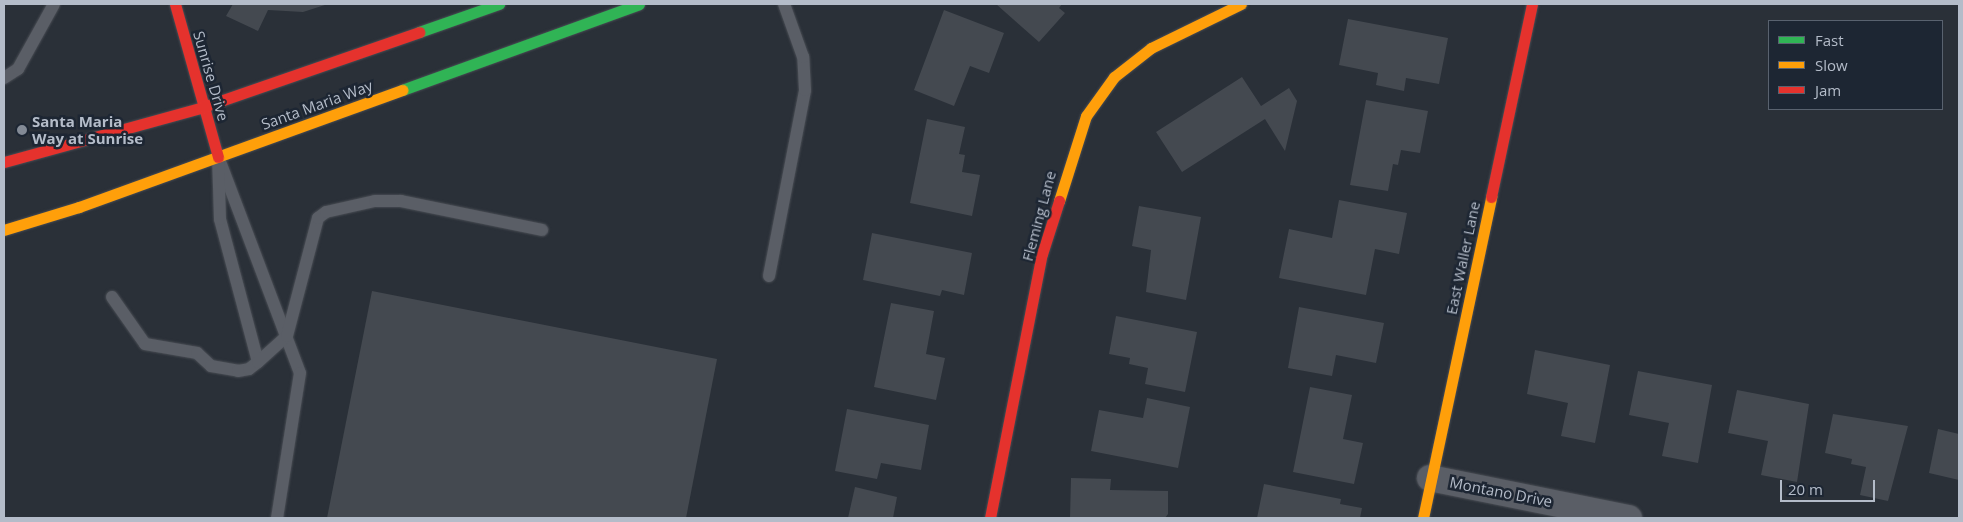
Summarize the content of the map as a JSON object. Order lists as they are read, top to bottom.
{
  "streets": {
    "street": [
      "Sunrise Drive",
      "Santa Maria Way",
      "Fleming Lane",
      "East Waller Lane",
      "Montano Drive"
    ]
  },
  "crossings": [
    ["Sunrise Drive", "Santa Maria Way"],
    ["East Waller Lane", "Montano Drive"]
  ],
  "places": ["Santa Maria Way at Sunrise"],
  "legend": ["Fast", "Slow", "Jam"],
  "scale_bar": "20 m"
}
